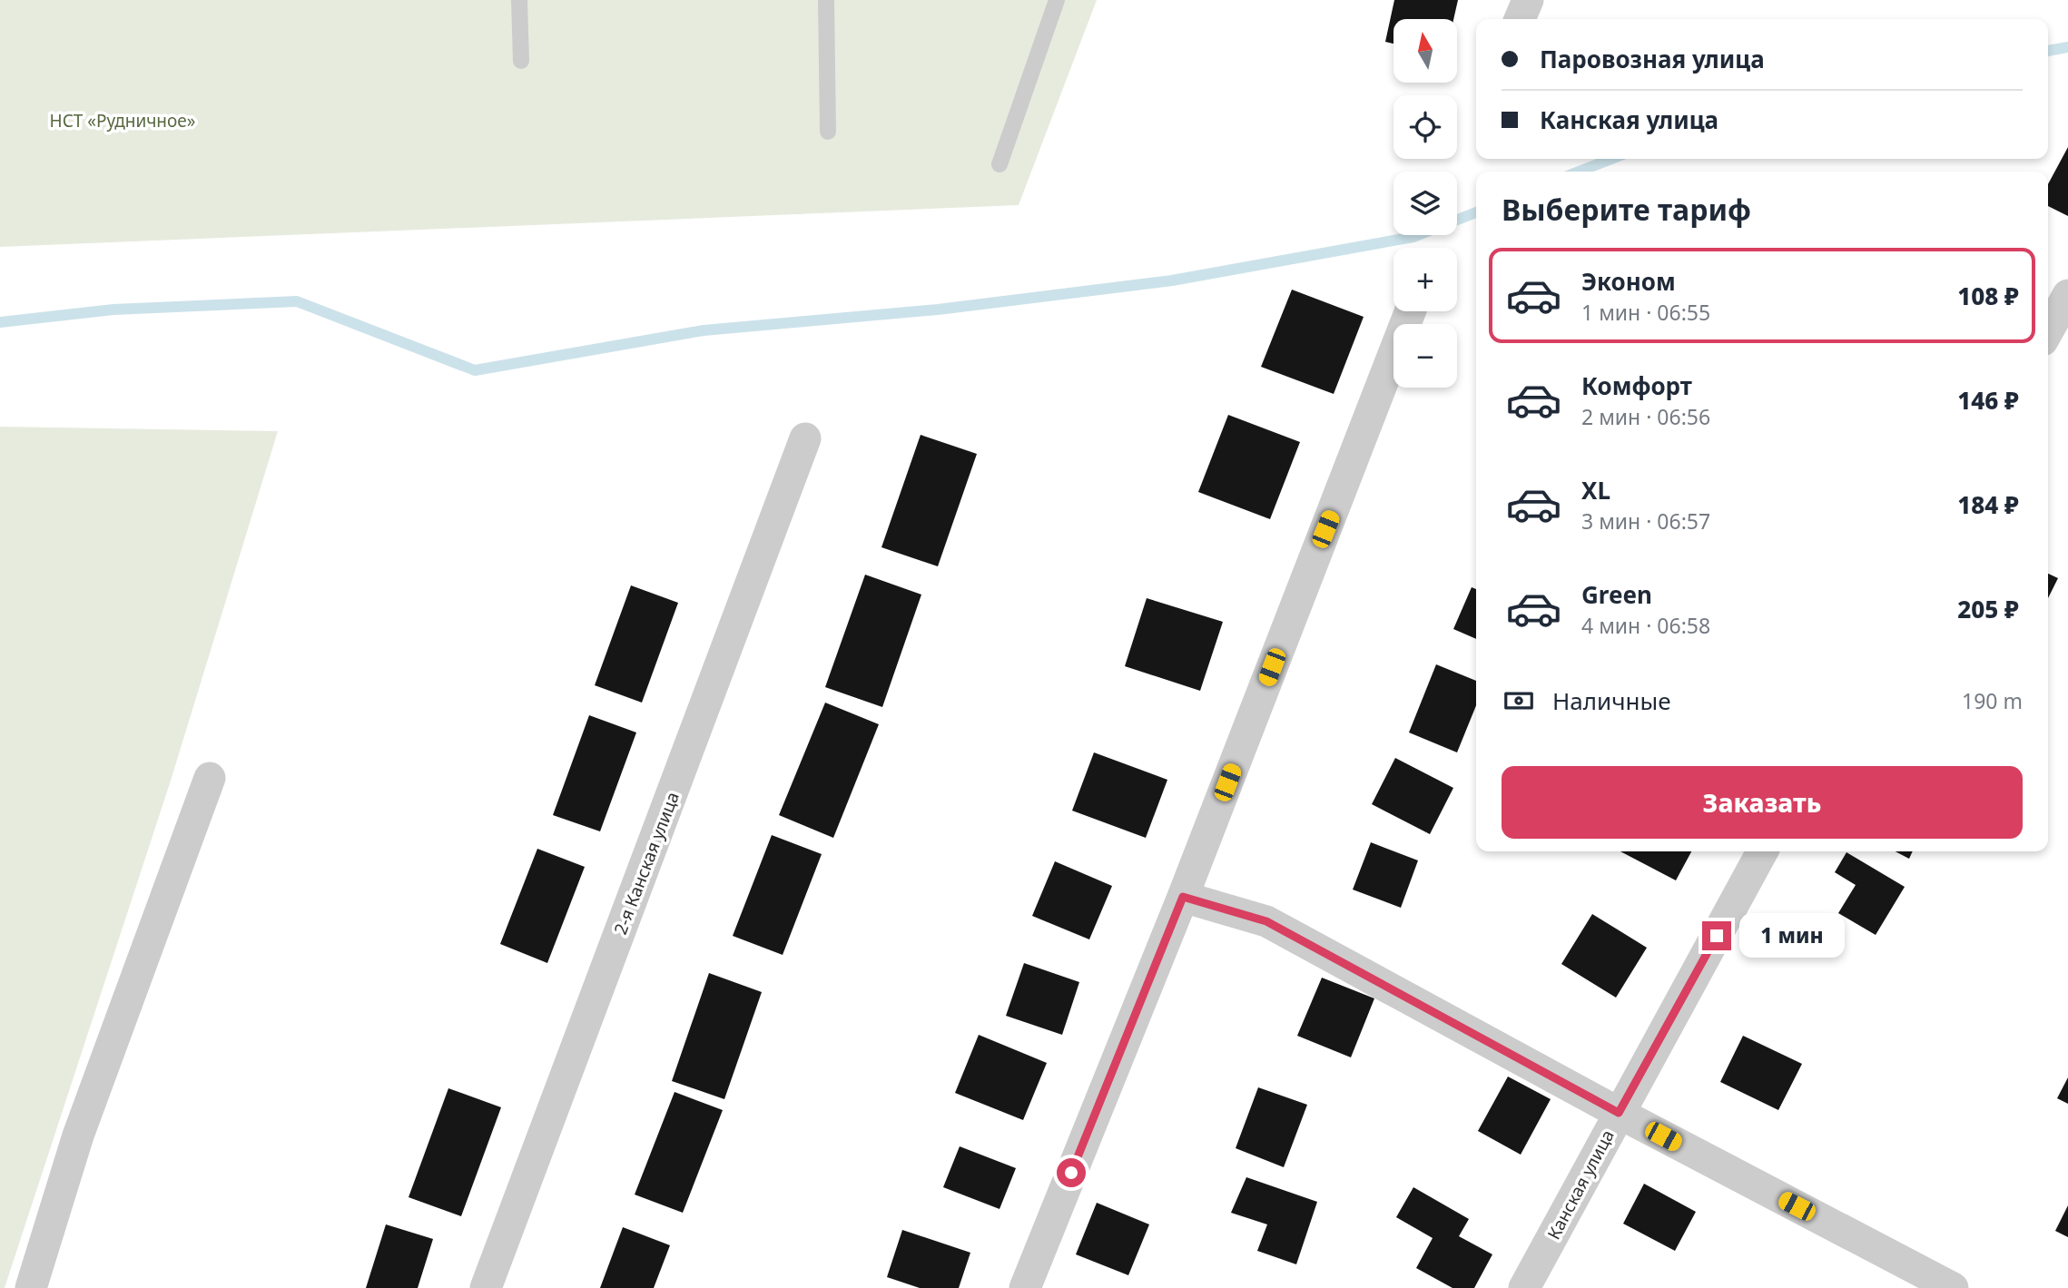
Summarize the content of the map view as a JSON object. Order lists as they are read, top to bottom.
{
  "streets": {
    "street": ["2-я Канская улица", "Канская улица"]
  },
  "parks": ["НСТ «Рудничное»"],
  "north": "top",
  "page": {
    "map_buttons": ["+", "−"],
    "banner": ["Паровозная улица", "Канская улица"],
    "heading": "Выберите тариф",
    "list": [
      {
        "name": "Эконом",
        "note": "1 мин · 06:55",
        "value": "108 ₽"
      },
      {
        "name": "Комфорт",
        "note": "2 мин · 06:56",
        "value": "146 ₽"
      },
      {
        "name": "XL",
        "note": "3 мин · 06:57",
        "value": "184 ₽"
      },
      {
        "name": "Green",
        "note": "4 мин · 06:58",
        "value": "205 ₽"
      }
    ],
    "pay": ["Наличные", "190 m"],
    "buttons": "Заказать",
    "bubble": "1 мин"
  }
}
